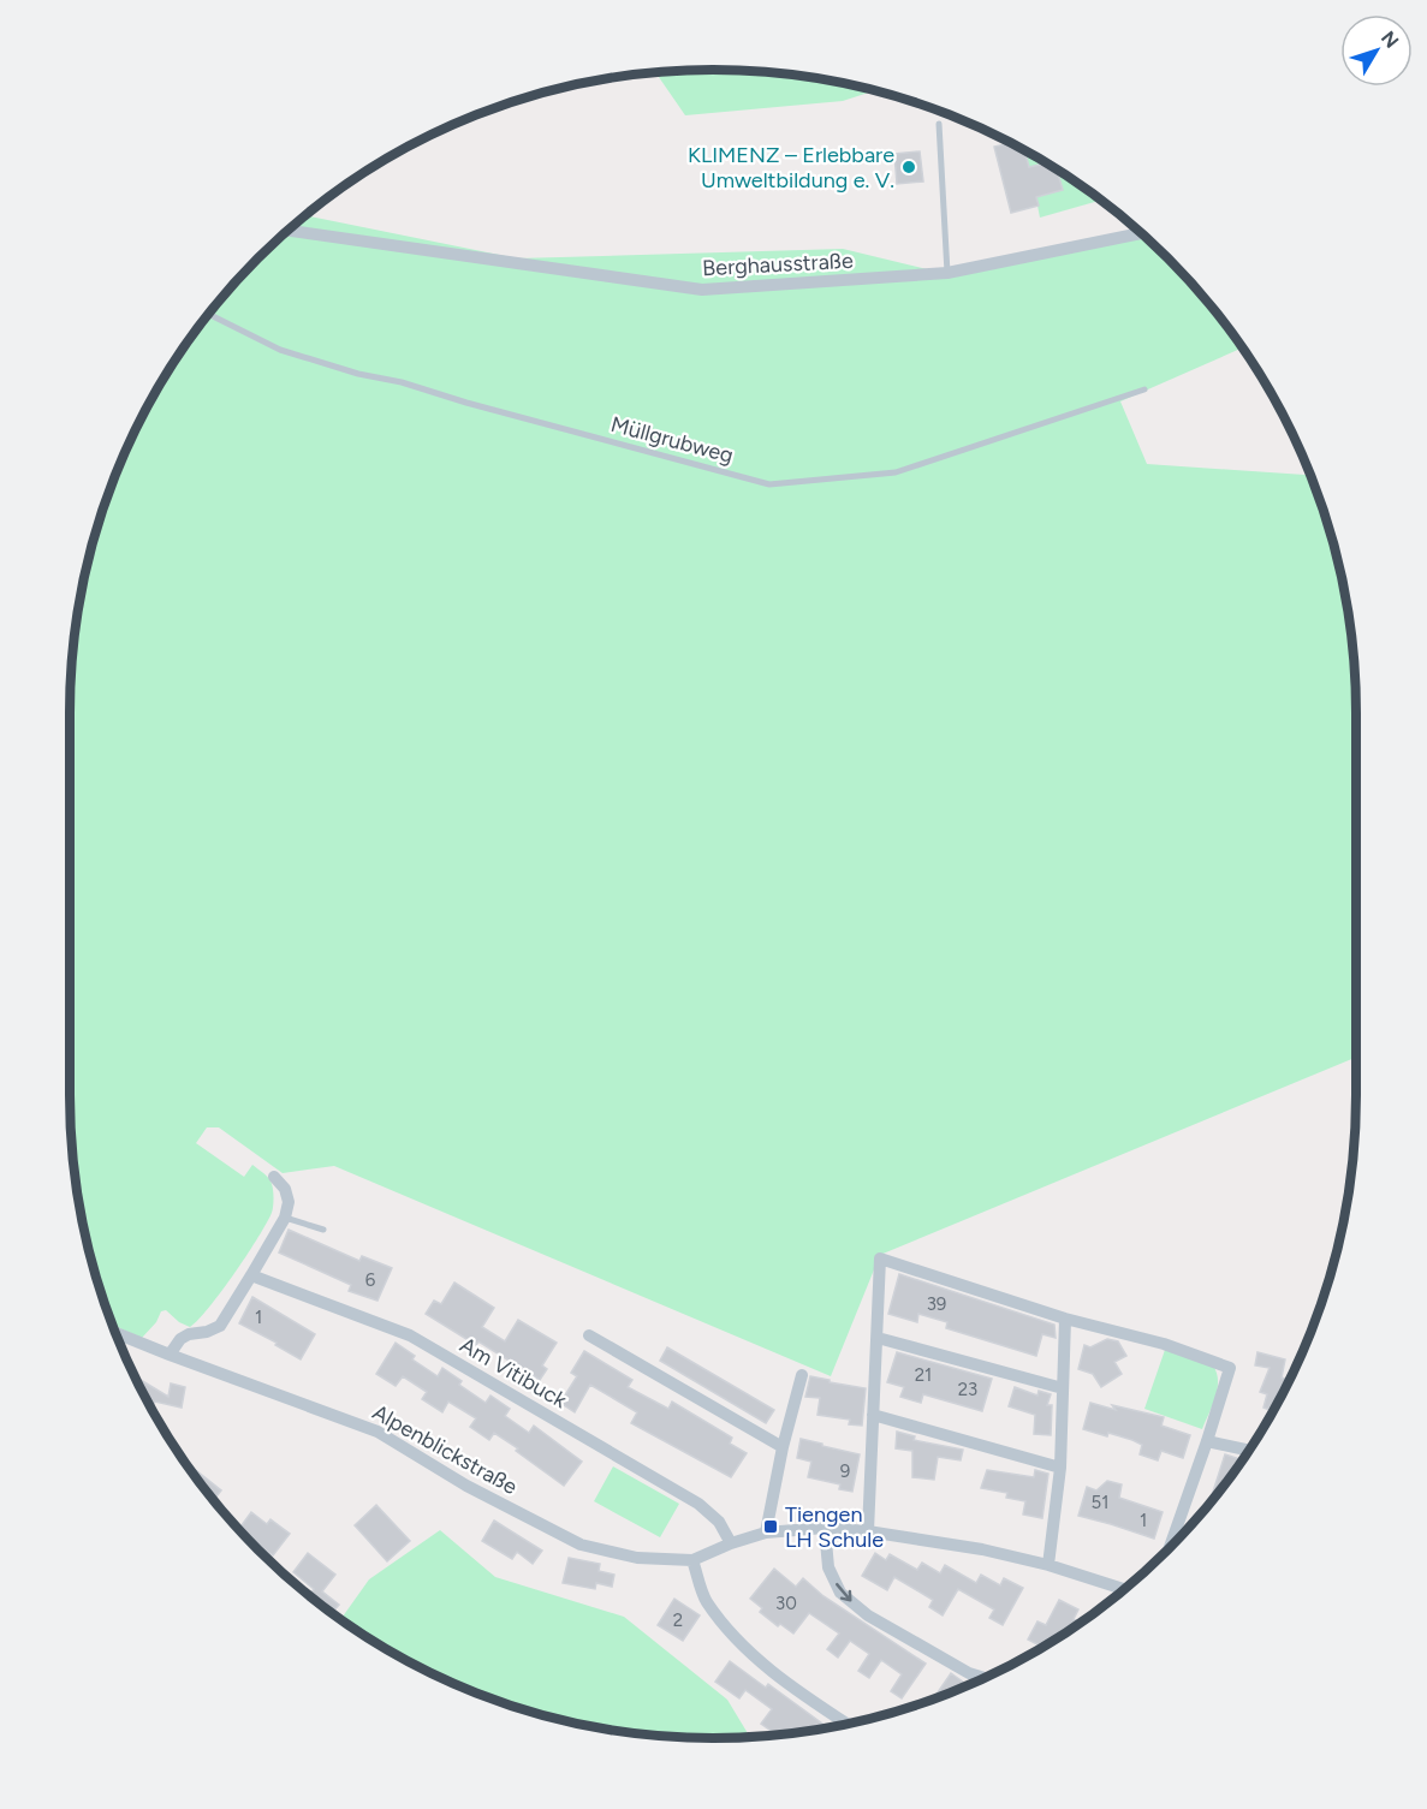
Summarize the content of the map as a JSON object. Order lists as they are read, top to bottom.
{
  "streets": {
    "street": ["Berghausstraße", "Am Vitibuck", "Alpenblickstraße"],
    "lane": ["Müllgrubweg"]
  },
  "crossings": [
    ["Am Vitibuck", "Alpenblickstraße"]
  ],
  "places": {
    "other": ["KLIMENZ – Erlebbare Umweltbildung e. V."],
    "transit": ["Tiengen LH Schule"]
  },
  "house_numbers": [
    "6",
    "39",
    "1",
    "21",
    "23",
    "9",
    "51",
    "1",
    "30",
    "2"
  ],
  "north": "top right"
}
